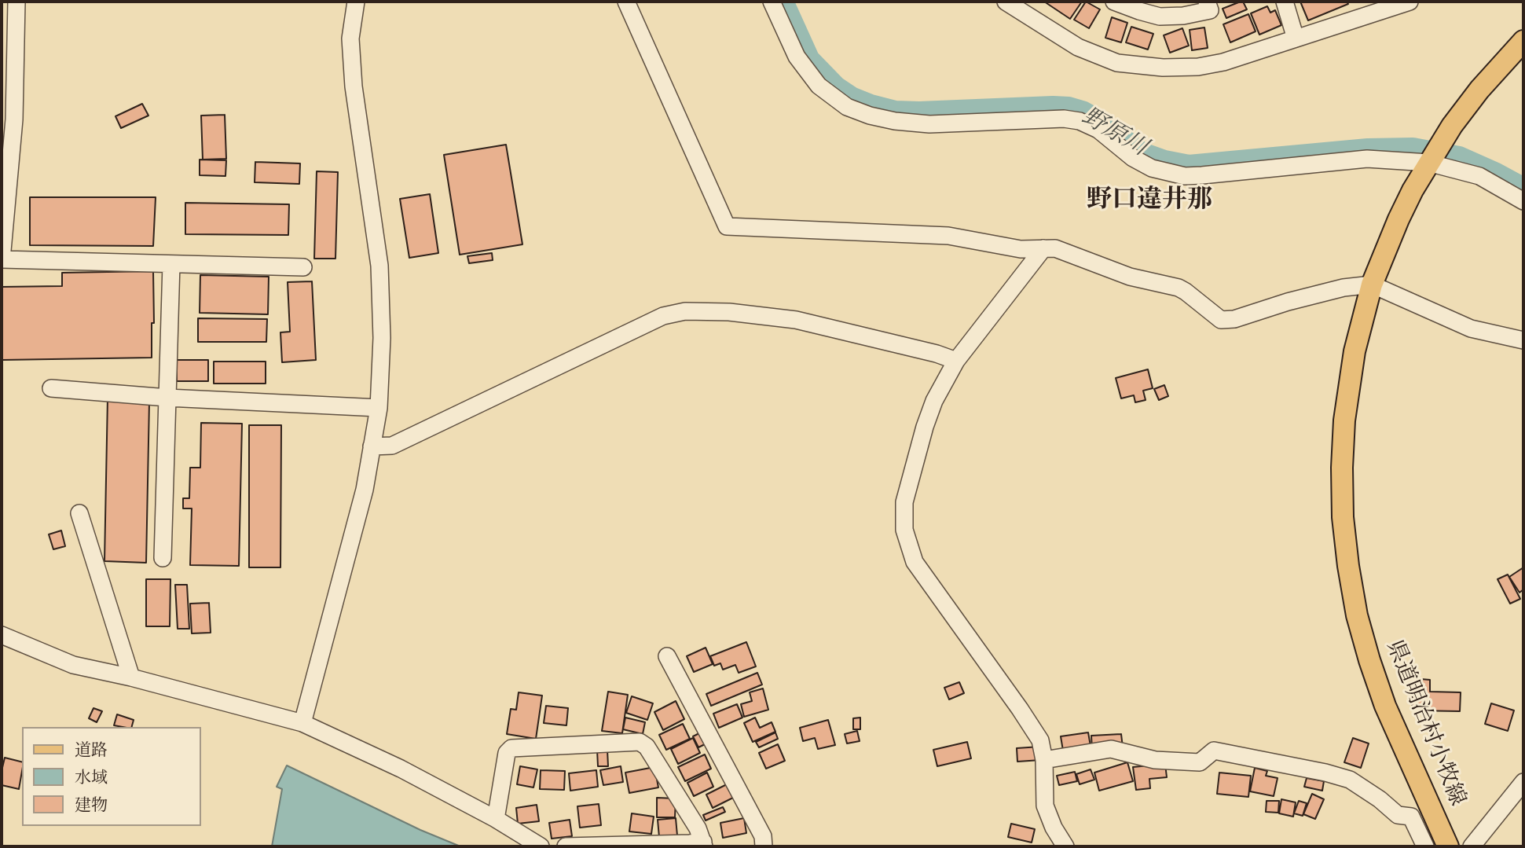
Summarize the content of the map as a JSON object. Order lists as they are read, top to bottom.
{
  "streets": {
    "main road": ["県道明治村小牧線"]
  },
  "districts": ["野口違井那"],
  "water": ["野原川"],
  "legend": ["道路", "水域", "建物"]
}
